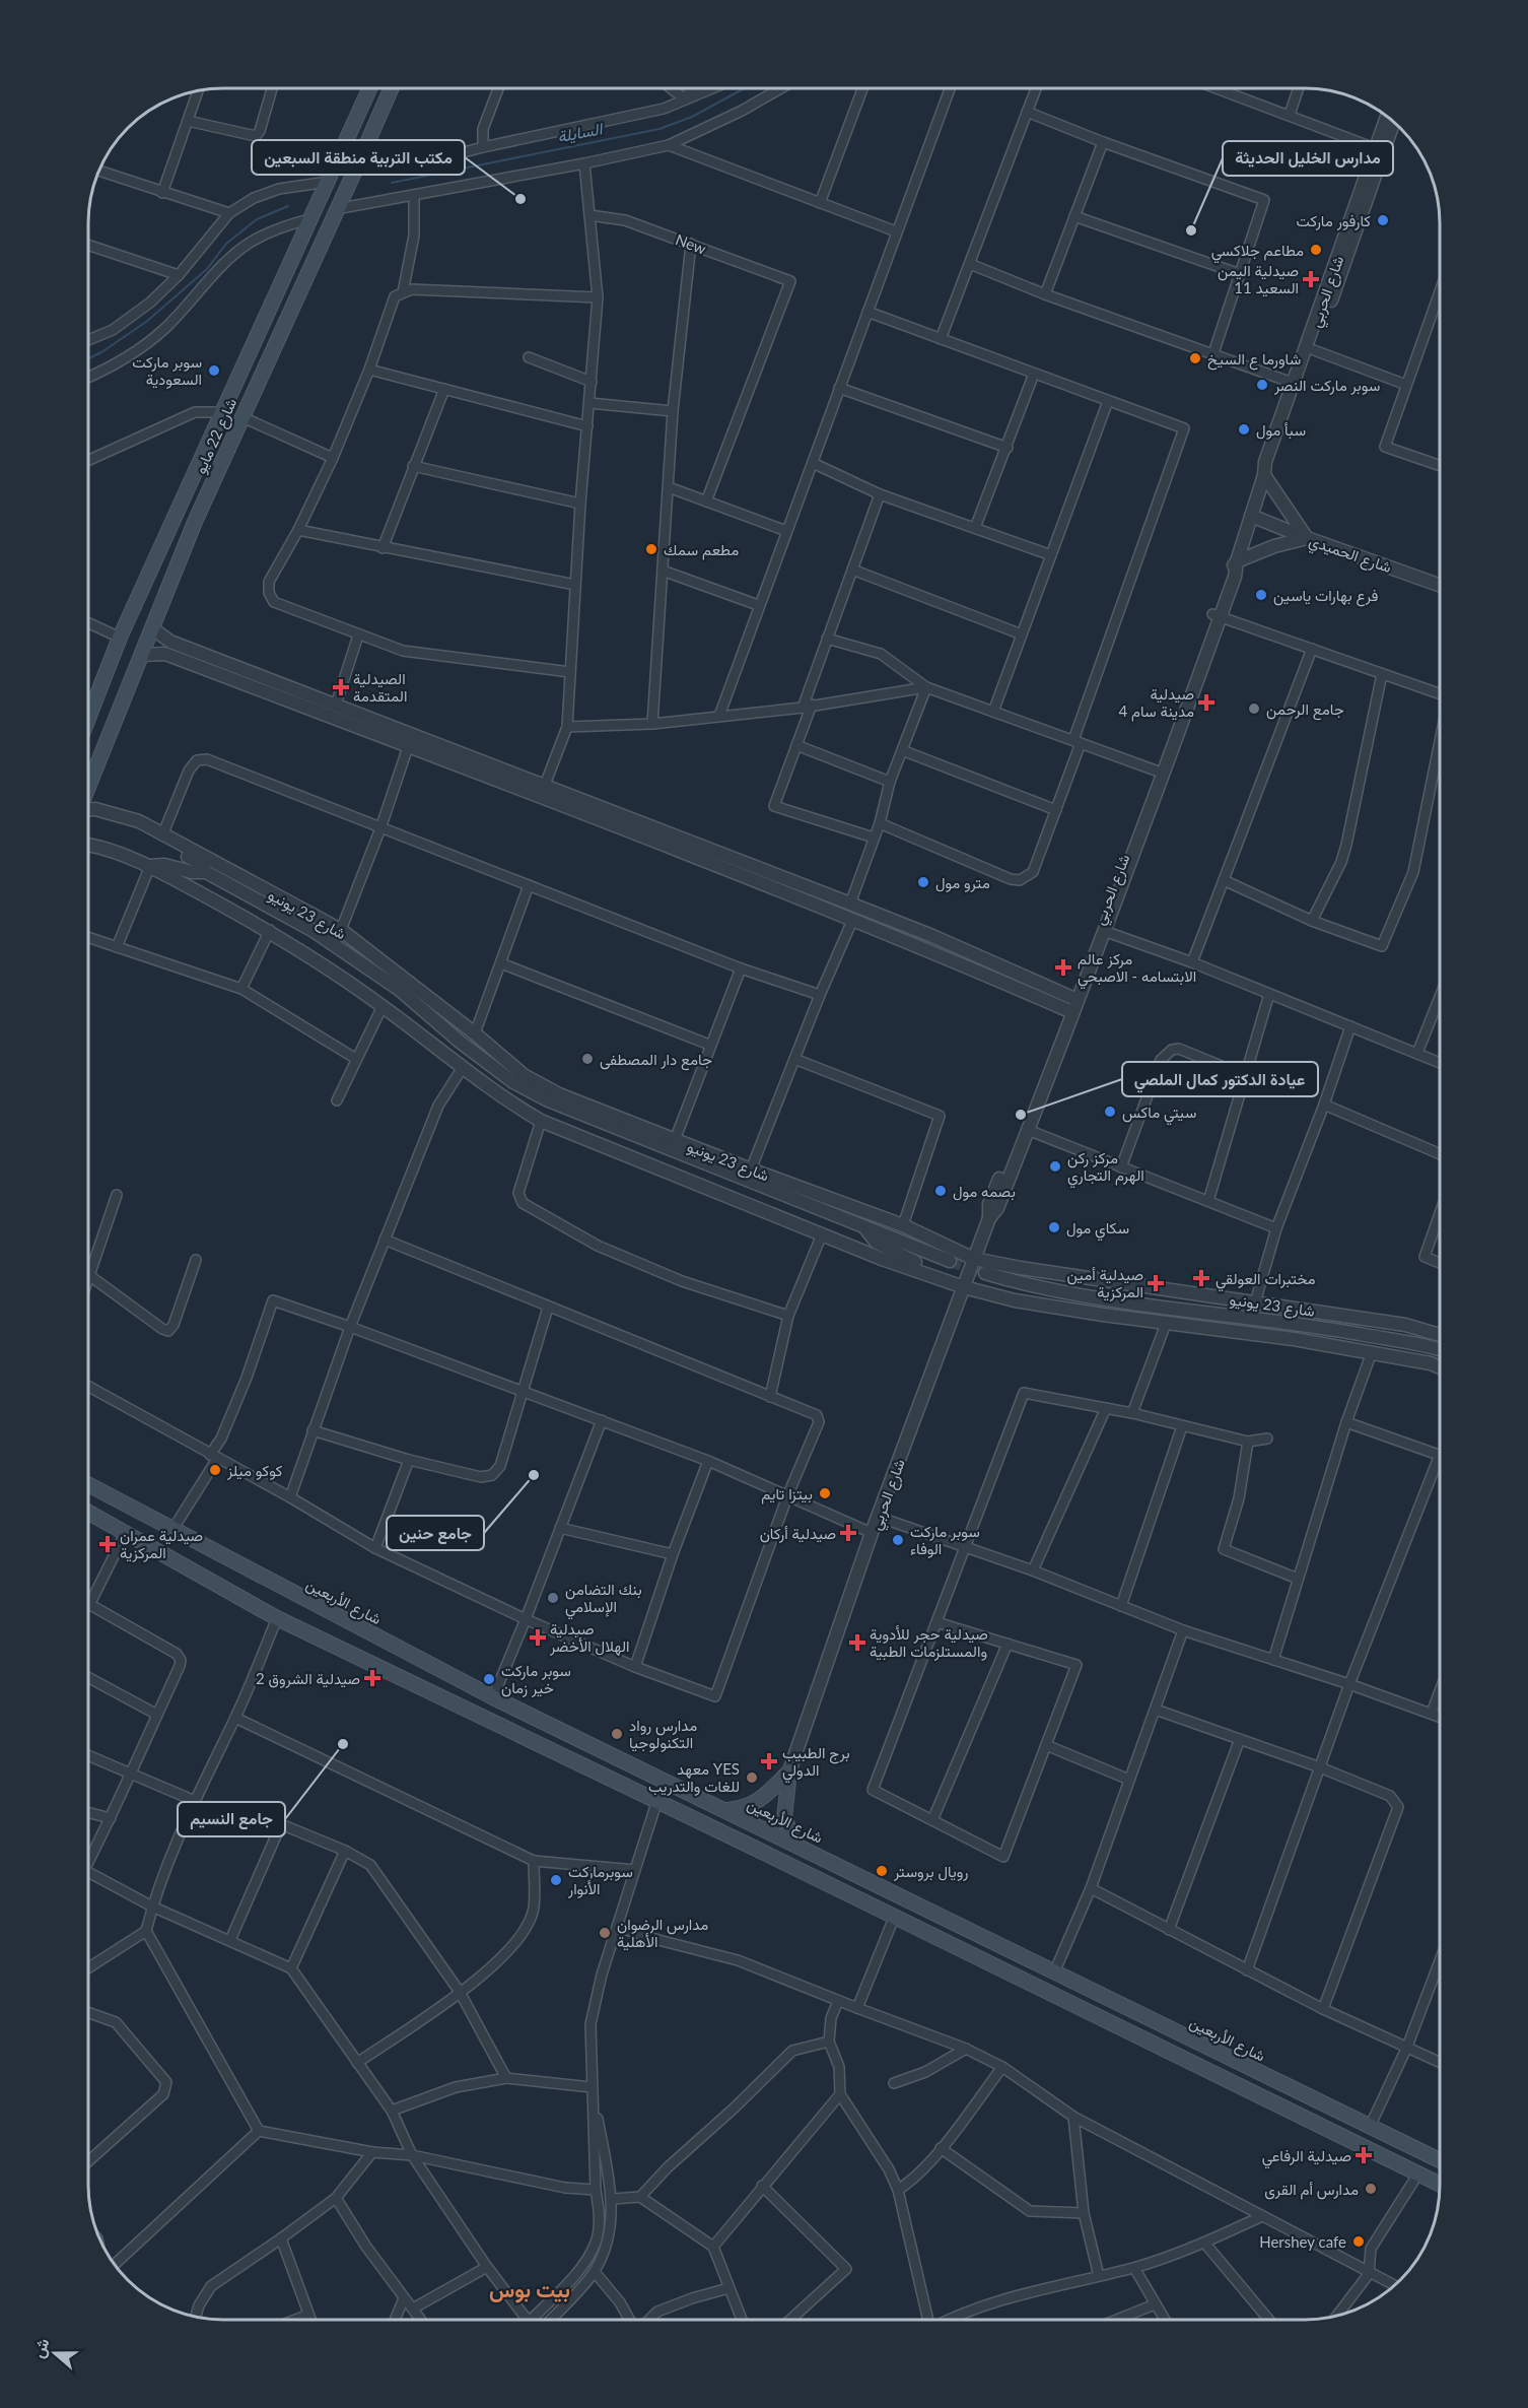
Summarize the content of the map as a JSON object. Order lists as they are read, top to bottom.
{
  "streets": {
    "main road": ["شارع 22 مايو", "شارع الأربعين"],
    "street": [
      "New",
      "شارع الحربي",
      "شارع الحميدي",
      "شارع 23 يونيو"
    ]
  },
  "crossings": [
    ["شارع الحربي", "شارع الحميدي"],
    ["شارع الحربي", "شارع 23 يونيو"]
  ],
  "districts": ["بيت بوس"],
  "water": ["السايلة"],
  "places": {
    "other": [
      "مكتب التربية منطقة السبعين",
      "كارفور ماركت",
      "مدارس الخليل الحديثة",
      "مطاعم جلاكسي",
      "شاورما ع السيخ",
      "سوبر ماركت السعودية",
      "سوبر ماركت النصر",
      "سبأ مول",
      "مطعم سمك",
      "فرع بهارات ياسين",
      "جامع الرحمن",
      "مترو مول",
      "جامع دار المصطفى",
      "سيتي ماكس",
      "عيادة الدكتور كمال الملصي",
      "مركز ركن الهرم التجاري",
      "بصمه مول",
      "سكاي مول",
      "كوكو ميلز",
      "جامع حنين",
      "بيتزا تايم",
      "سوبر ماركت الوفاء",
      "بنك التضامن الإسلامي",
      "سوبر ماركت خير زمان",
      "مدارس رواد التكنولوجيا",
      "جامع النسيم",
      "معهد YES للغات والتدريب",
      "رويال بروستر",
      "سوبرماركت الأنوار",
      "مدارس الرضوان الأهلية",
      "مدارس أم القرى",
      "Hershey cafe"
    ],
    "health": [
      "صيدلية اليمن السعيد 11",
      "الصيدلية المتقدمة",
      "صيدلية مدينة سام 4",
      "مركز عالم الابتسامه - الاصبحي",
      "مختبرات العولقي",
      "صيدلية أمين المركزية",
      "صيدلية أركان",
      "صيدلية عمران المركزية",
      "صيدلية الهلال الأخضر",
      "صيدلية حجر للأدوية والمستلزمات الطبية",
      "صيدلية الشروق 2",
      "برج الطبيب الدولي",
      "صيدلية الرفاعي"
    ]
  },
  "north": "left"
}
